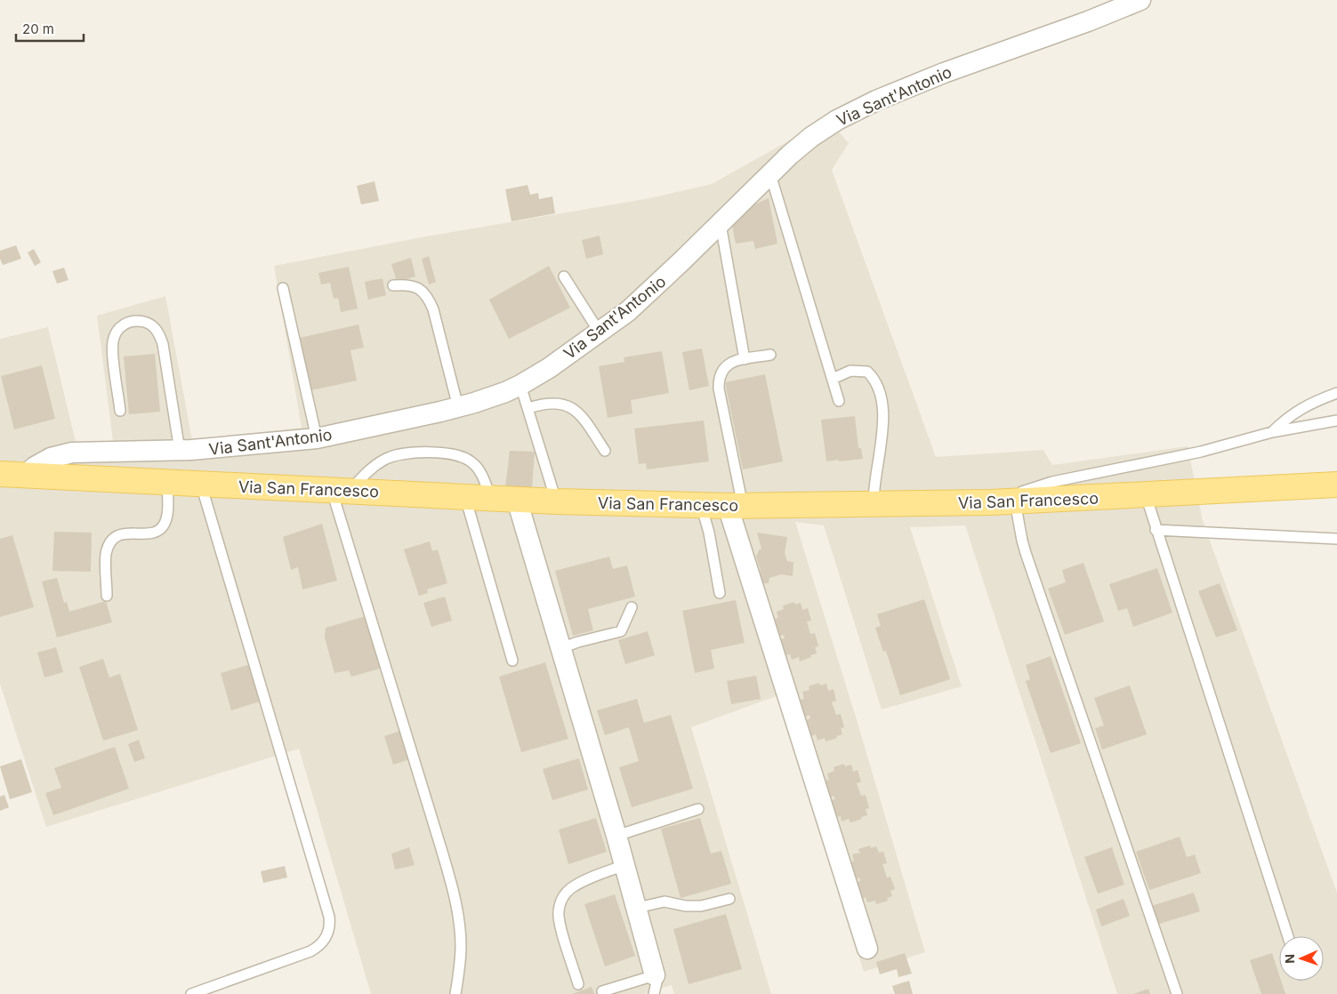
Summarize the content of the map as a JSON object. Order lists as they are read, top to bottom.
{
  "streets": {
    "main road": ["Via San Francesco"],
    "street": ["Via Sant'Antonio"]
  },
  "crossings": [
    ["Via Sant'Antonio", "Via San Francesco"]
  ],
  "scale_bar": "20 m",
  "north": "left"
}
